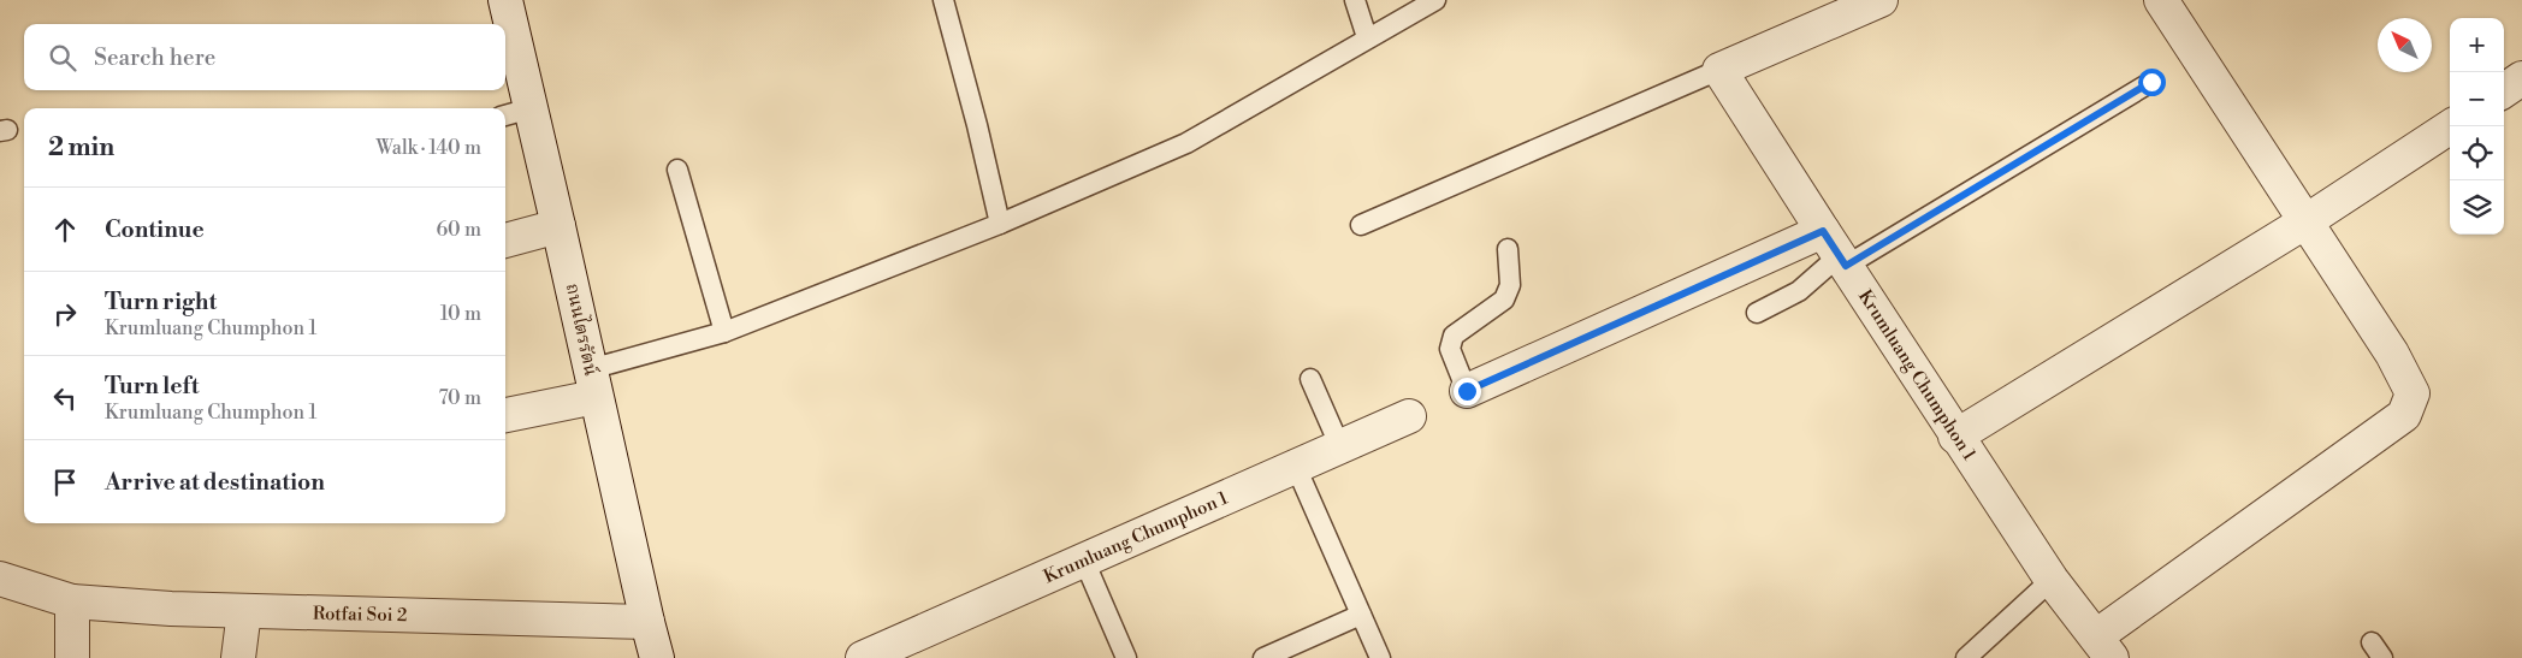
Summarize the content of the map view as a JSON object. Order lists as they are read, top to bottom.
{
  "streets": {
    "street": ["ถนนไตรรัตน์", "Krumluang Chumphon 1", "Rotfai Soi 2"]
  },
  "crossings": [
    ["ถนนไตรรัตน์", "Rotfai Soi 2"]
  ],
  "north": "top left",
  "page": {
    "map_buttons": ["+", "−"],
    "search": "Search here",
    "heading": ["2 min", "Walk · 140 m"],
    "list": [
      ["Continue", "60 m"],
      ["Turn right", "Krumluang Chumphon 1", "10 m"],
      ["Turn left", "Krumluang Chumphon 1", "70 m"],
      "Arrive at destination"
    ]
  }
}
